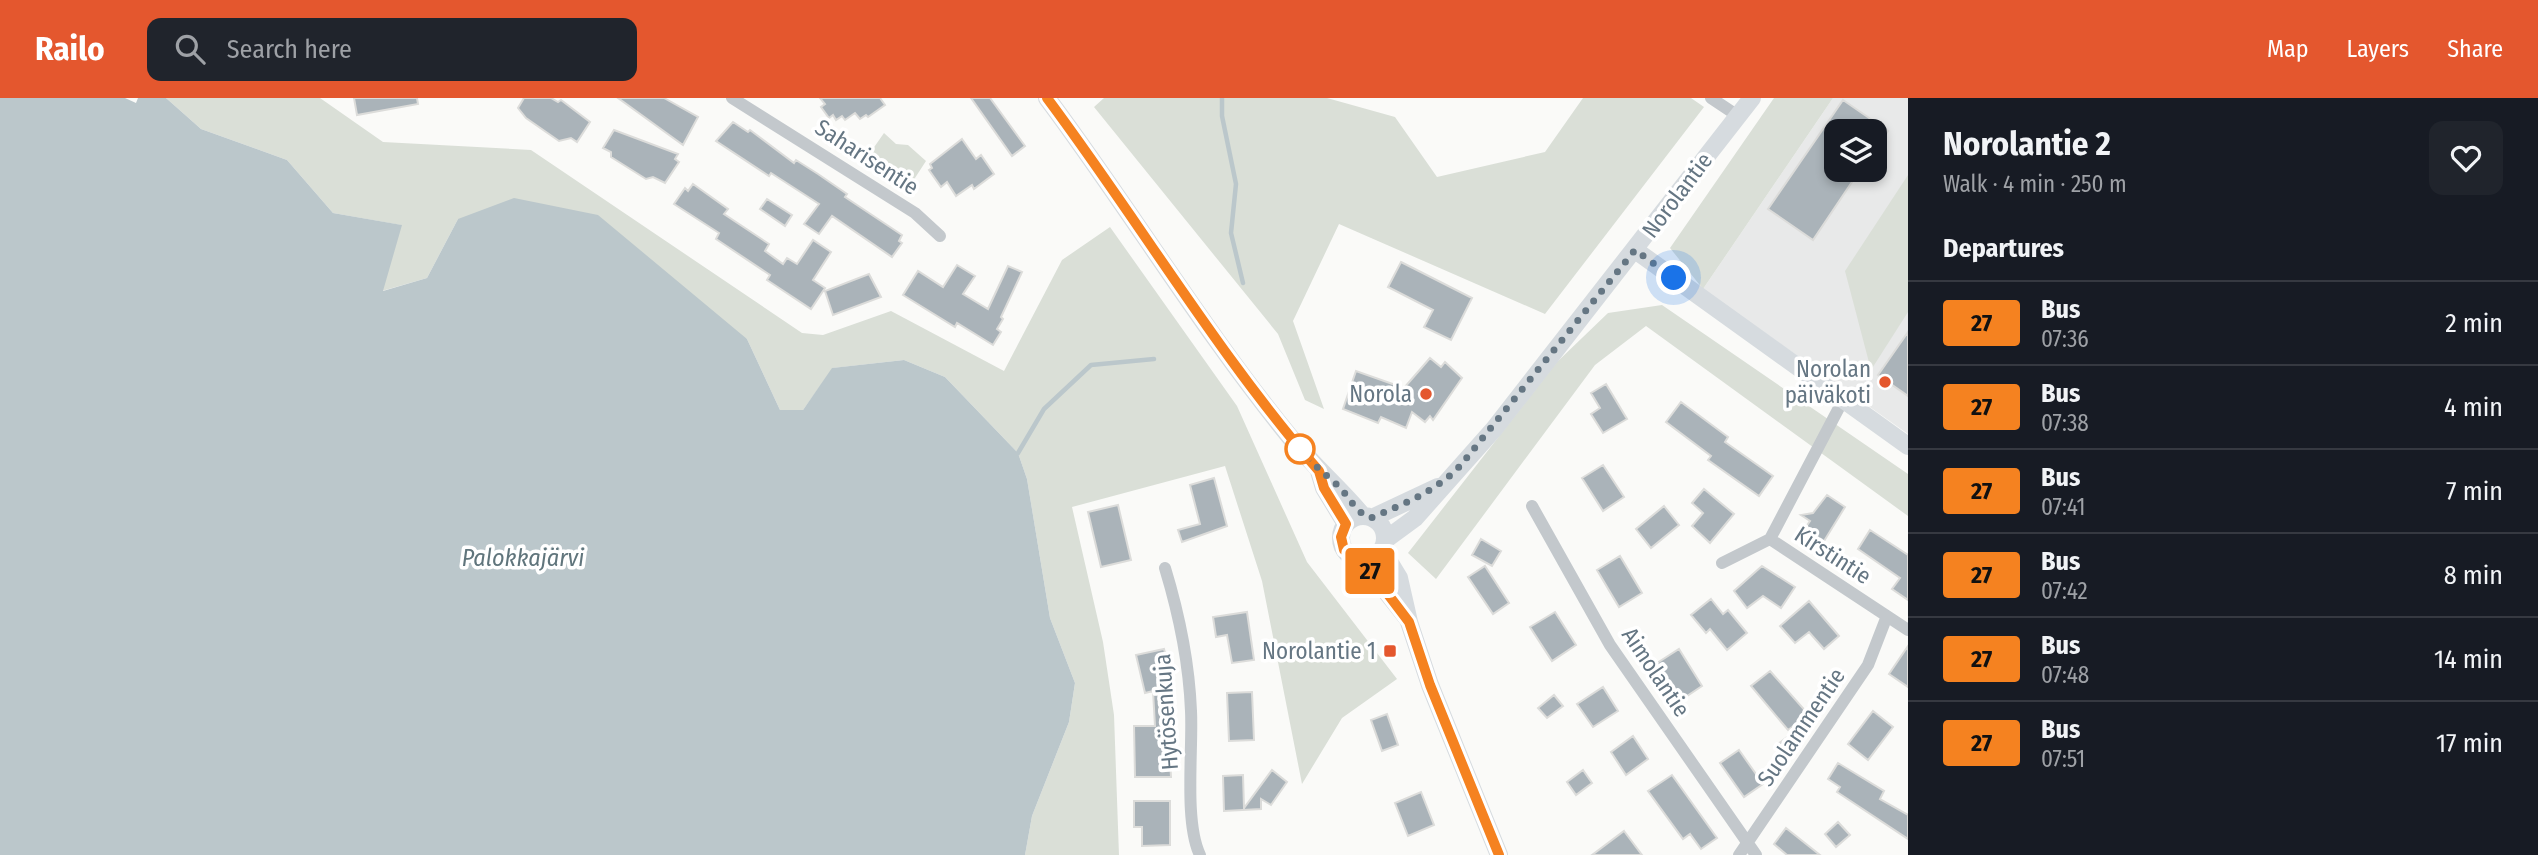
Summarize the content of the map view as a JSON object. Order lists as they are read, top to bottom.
{
  "streets": {
    "main road": ["Norolantie"],
    "street": [
      "Saharisentie",
      "Kirstintie",
      "Aimolantie",
      "Hytösenkuja",
      "Suolammentie"
    ]
  },
  "crossings": [
    ["Kirstintie", "Suolammentie"],
    ["Aimolantie", "Suolammentie"]
  ],
  "water": ["Palokkajärvi"],
  "places": {
    "other": ["Norolan päiväkoti", "Norola"],
    "transit": ["Norolantie 1"]
  },
  "lines": ["bus line 27"],
  "page": {
    "header": "Railo",
    "search": "Search here",
    "nav": ["Map", "Layers", "Share"],
    "on_map": "27",
    "heading": [
      ["Norolantie 2", "Walk · 4 min · 250 m"],
      "Departures"
    ],
    "list": [
      {
        "mark": "27",
        "name": "Bus",
        "note": "07:36",
        "value": "2 min"
      },
      {
        "mark": "27",
        "name": "Bus",
        "note": "07:38",
        "value": "4 min"
      },
      {
        "mark": "27",
        "name": "Bus",
        "note": "07:41",
        "value": "7 min"
      },
      {
        "mark": "27",
        "name": "Bus",
        "note": "07:42",
        "value": "8 min"
      },
      {
        "mark": "27",
        "name": "Bus",
        "note": "07:48",
        "value": "14 min"
      },
      {
        "mark": "27",
        "name": "Bus",
        "note": "07:51",
        "value": "17 min"
      }
    ]
  }
}
